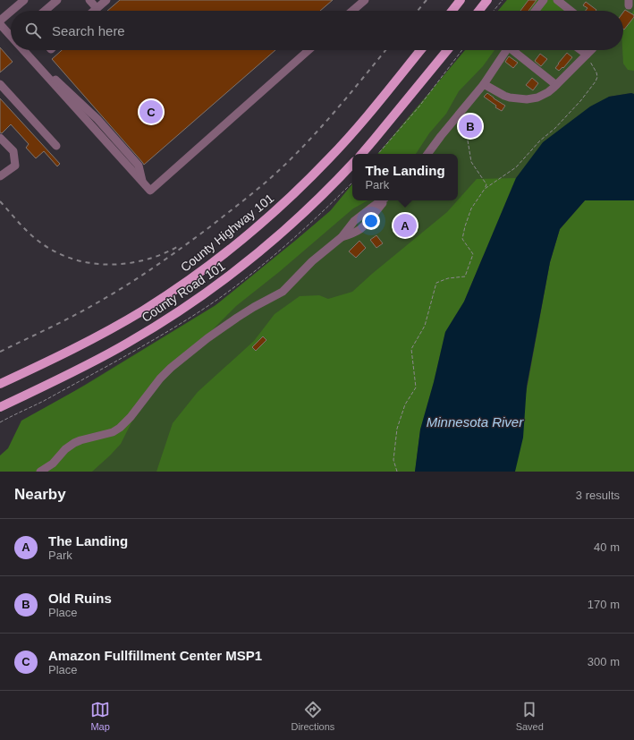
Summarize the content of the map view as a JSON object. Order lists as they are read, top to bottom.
{
  "streets": {
    "main road": ["County Highway 101", "County Road 101"]
  },
  "water": ["Minnesota River"],
  "page": {
    "search": "Search here",
    "pins": ["C", "B", "A"],
    "popup": ["The Landing", "Park"],
    "heading": ["Nearby", "3 results"],
    "list": [
      {
        "mark": "A",
        "name": "The Landing",
        "note": "Park",
        "value": "40 m"
      },
      {
        "mark": "B",
        "name": "Old Ruins",
        "note": "Place",
        "value": "170 m"
      },
      {
        "mark": "C",
        "name": "Amazon Fullfillment Center MSP1",
        "note": "Place",
        "value": "300 m"
      }
    ],
    "nav": ["Map", "Directions", "Saved"]
  }
}
